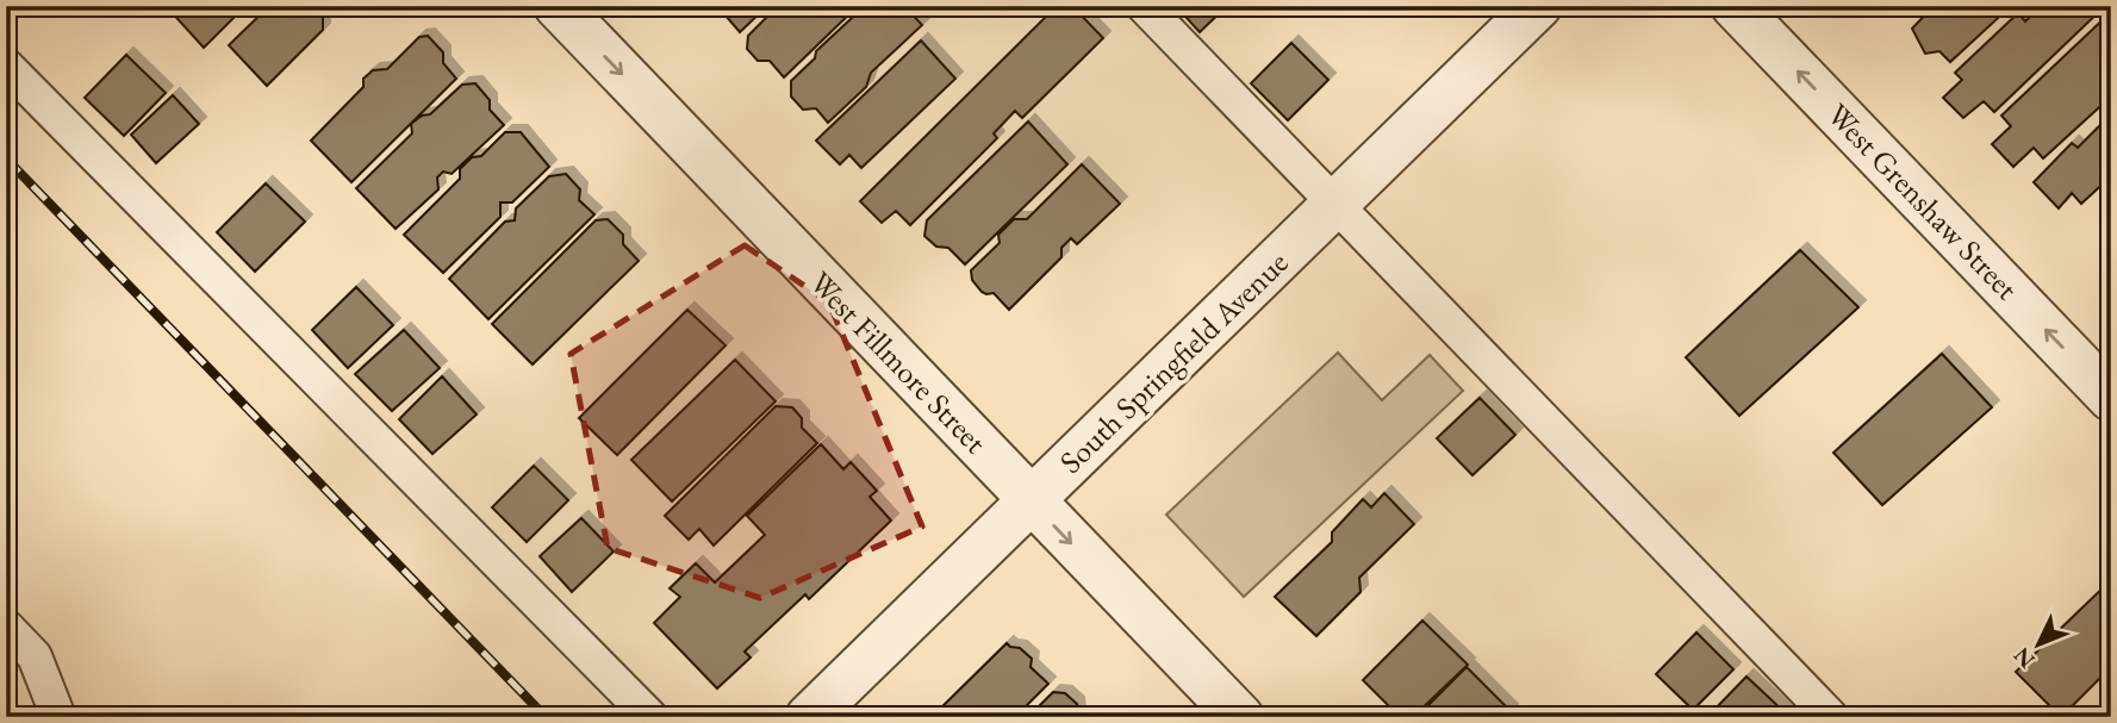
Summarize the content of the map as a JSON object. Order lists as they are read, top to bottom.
{
  "streets": {
    "street": ["West Grenshaw Street", "West Fillmore Street", "South Springfield Avenue"]
  },
  "crossings": [
    ["West Fillmore Street", "South Springfield Avenue"]
  ],
  "one_way": ["West Grenshaw Street", "West Fillmore Street"],
  "north": "bottom left"
}
